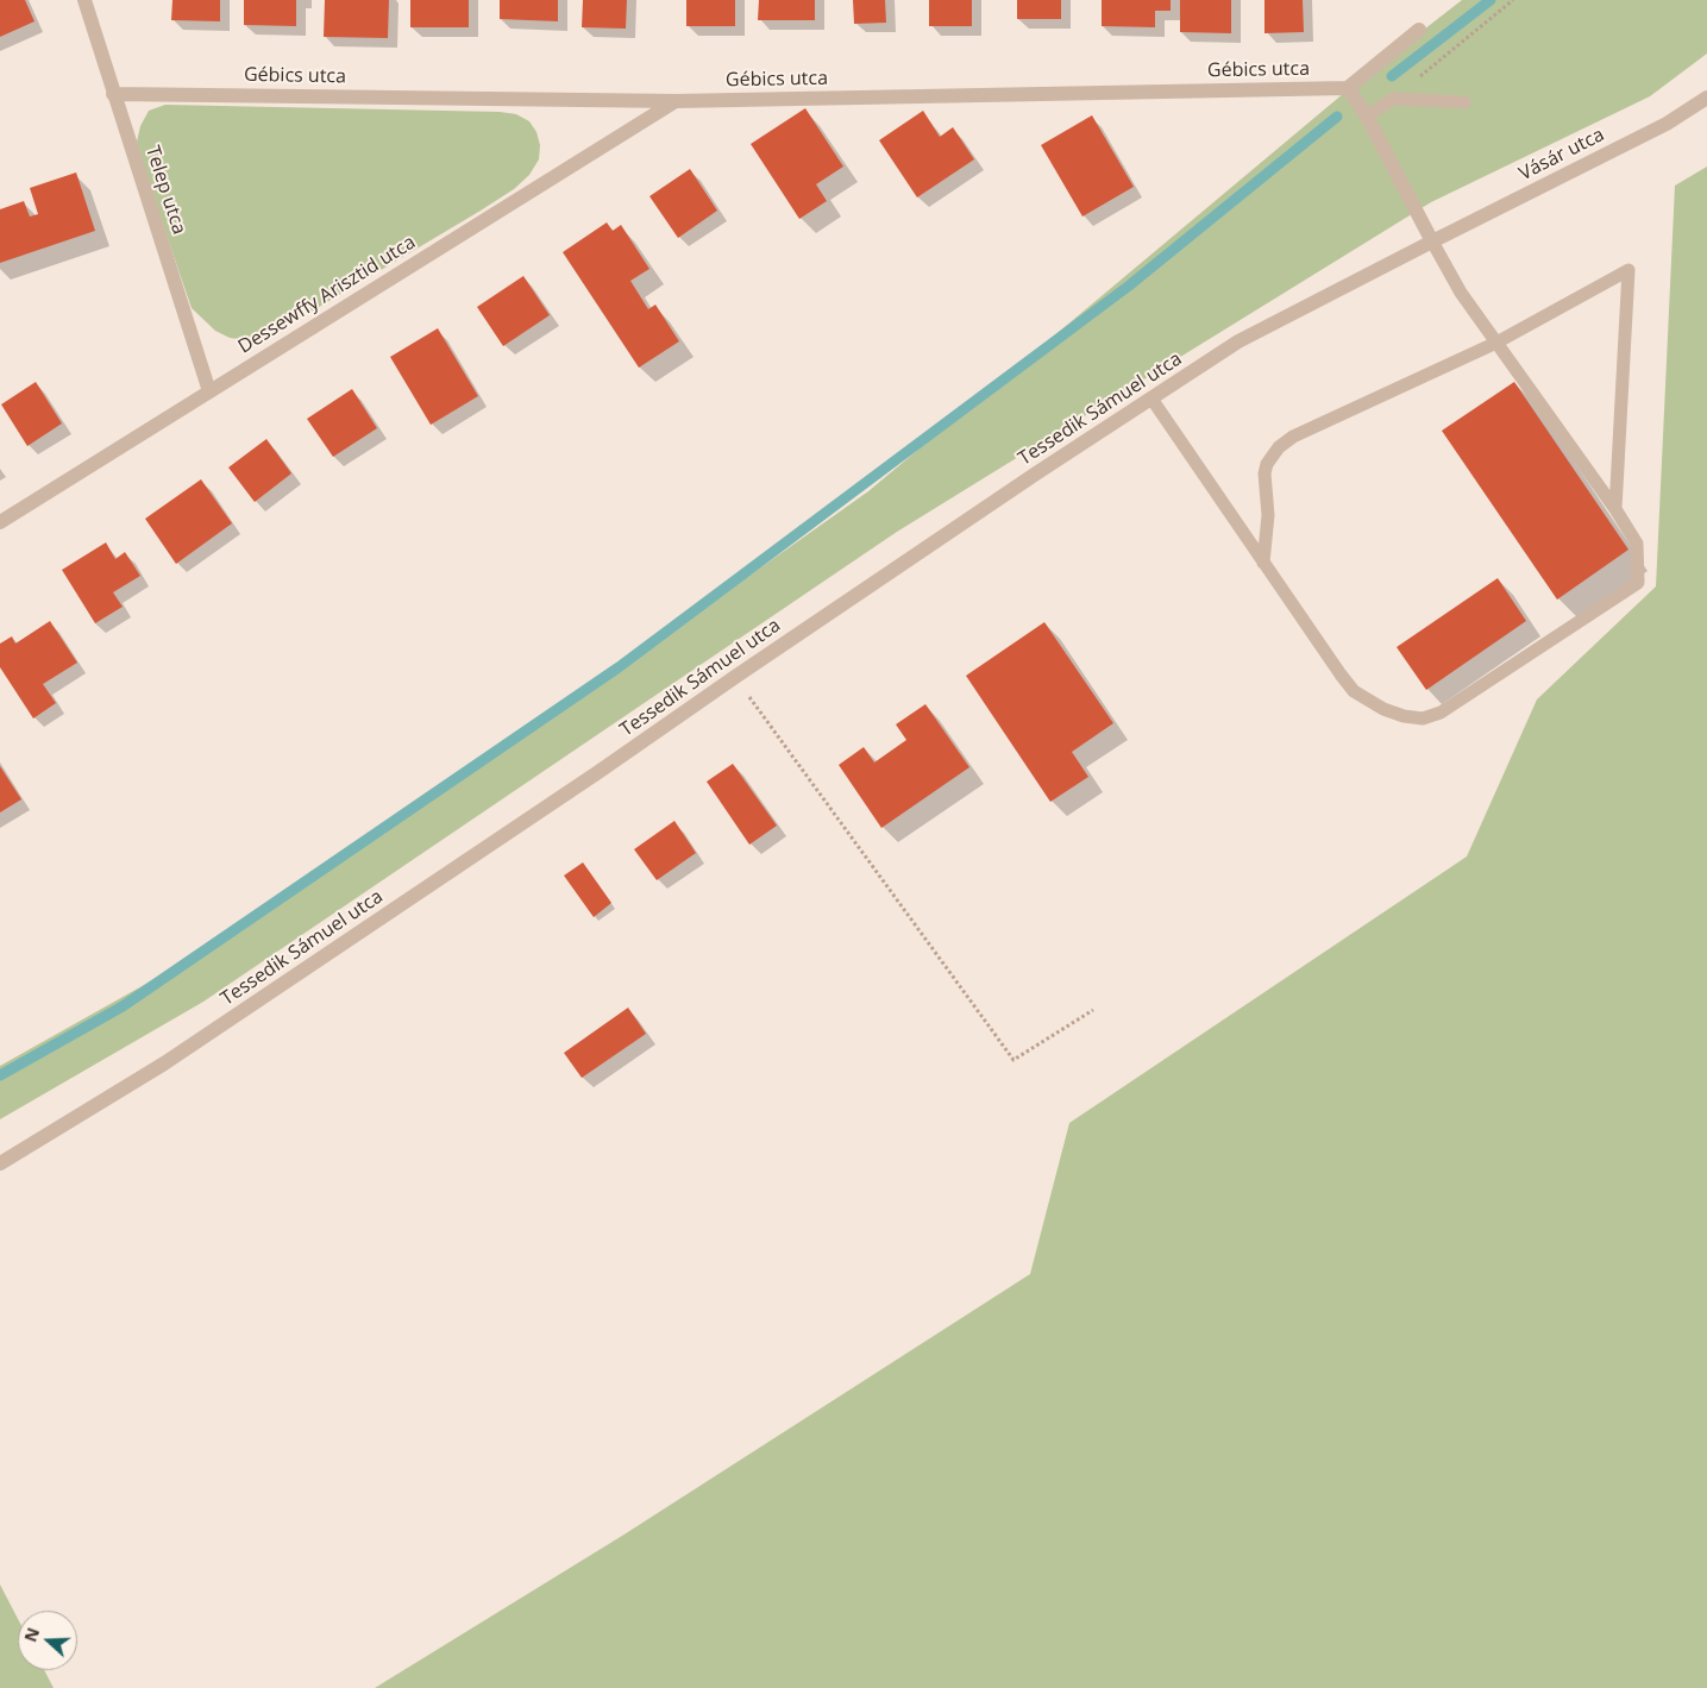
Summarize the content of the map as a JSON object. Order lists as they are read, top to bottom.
{
  "streets": {
    "street": [
      "Gébics utca",
      "Vásár utca",
      "Telep utca",
      "Dessewffy Arisztid utca",
      "Tessedik Sámuel utca"
    ]
  },
  "crossings": [
    ["Gébics utca", "Telep utca"],
    ["Gébics utca", "Dessewffy Arisztid utca"],
    ["Vásár utca", "Tessedik Sámuel utca"],
    ["Telep utca", "Dessewffy Arisztid utca"]
  ],
  "north": "left"
}
